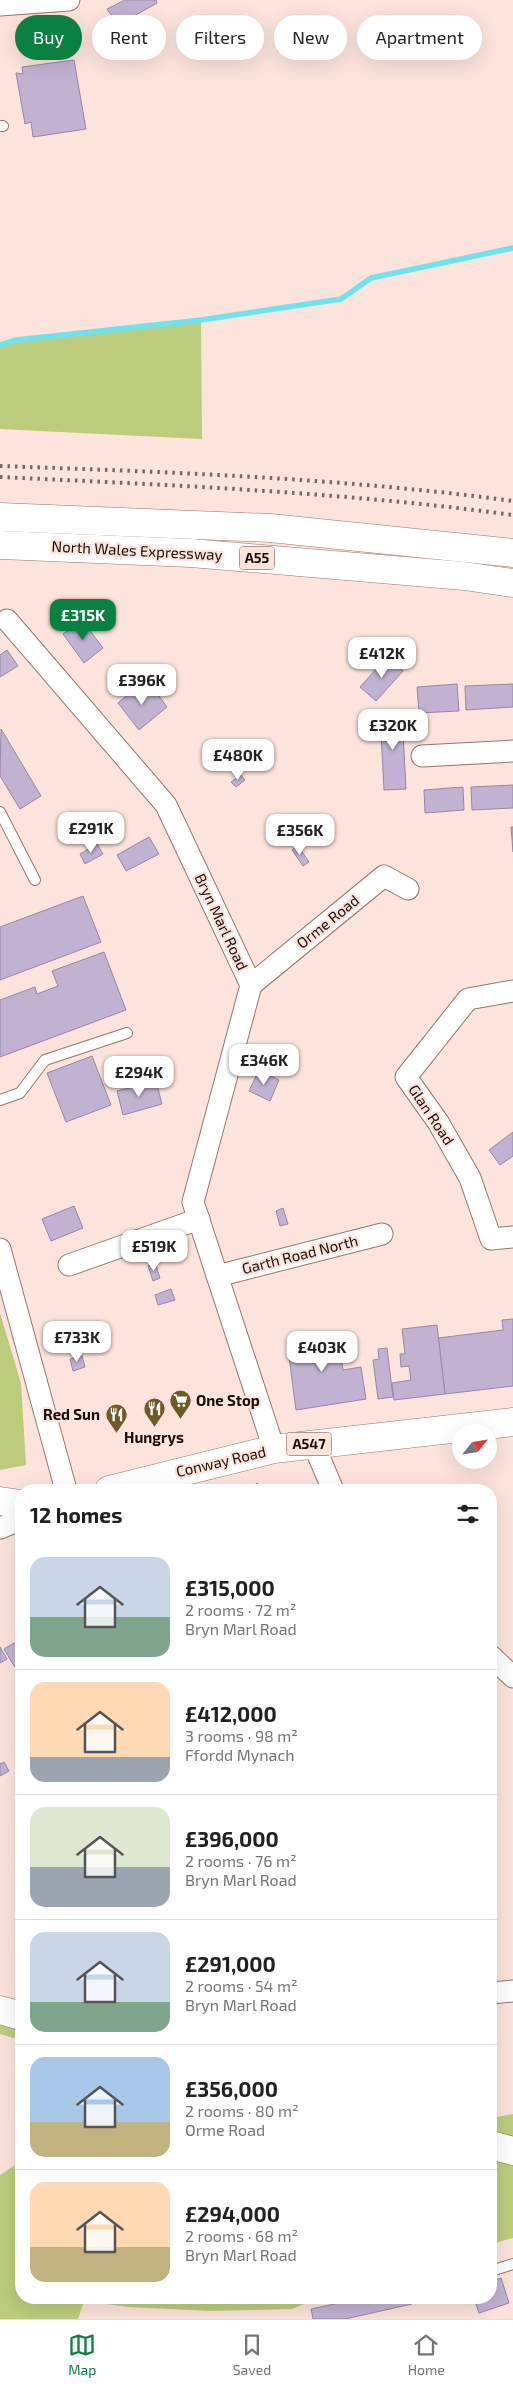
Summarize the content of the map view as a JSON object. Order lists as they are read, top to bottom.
{
  "streets": {
    "main road": [
      "North Wales Expressway",
      "A55",
      "A547",
      "Conway Road"
    ],
    "street": [
      "Bryn Marl Road",
      "Orme Road",
      "Glan Road",
      "Garth Road North"
    ]
  },
  "crossings": [
    ["Bryn Marl Road", "Orme Road"],
    ["Bryn Marl Road", "Garth Road North"],
    ["Bryn Marl Road", "Conway Road"]
  ],
  "places": {
    "supermarket": ["One Stop"],
    "restaurant": ["Hungrys", "Red Sun"]
  },
  "north": "top right",
  "page": {
    "chip": [
      "Buy",
      "Rent",
      "Filters",
      "New",
      "Apartment"
    ],
    "price": [
      "£315K",
      "£412K",
      "£396K",
      "£320K",
      "£480K",
      "£291K",
      "£356K",
      "£346K",
      "£294K",
      "£519K",
      "£733K",
      "£403K"
    ],
    "heading": "12 homes",
    "list": [
      {
        "name": "£315,000",
        "note": "2 rooms · 72 m² · Bryn Marl Road"
      },
      {
        "name": "£412,000",
        "note": "3 rooms · 98 m² · Ffordd Mynach"
      },
      {
        "name": "£396,000",
        "note": "2 rooms · 76 m² · Bryn Marl Road"
      },
      {
        "name": "£291,000",
        "note": "2 rooms · 54 m² · Bryn Marl Road"
      },
      {
        "name": "£356,000",
        "note": "2 rooms · 80 m² · Orme Road"
      },
      {
        "name": "£294,000",
        "note": "2 rooms · 68 m² · Bryn Marl Road"
      }
    ],
    "tabs": ["Map", "Saved", "Home"]
  }
}
